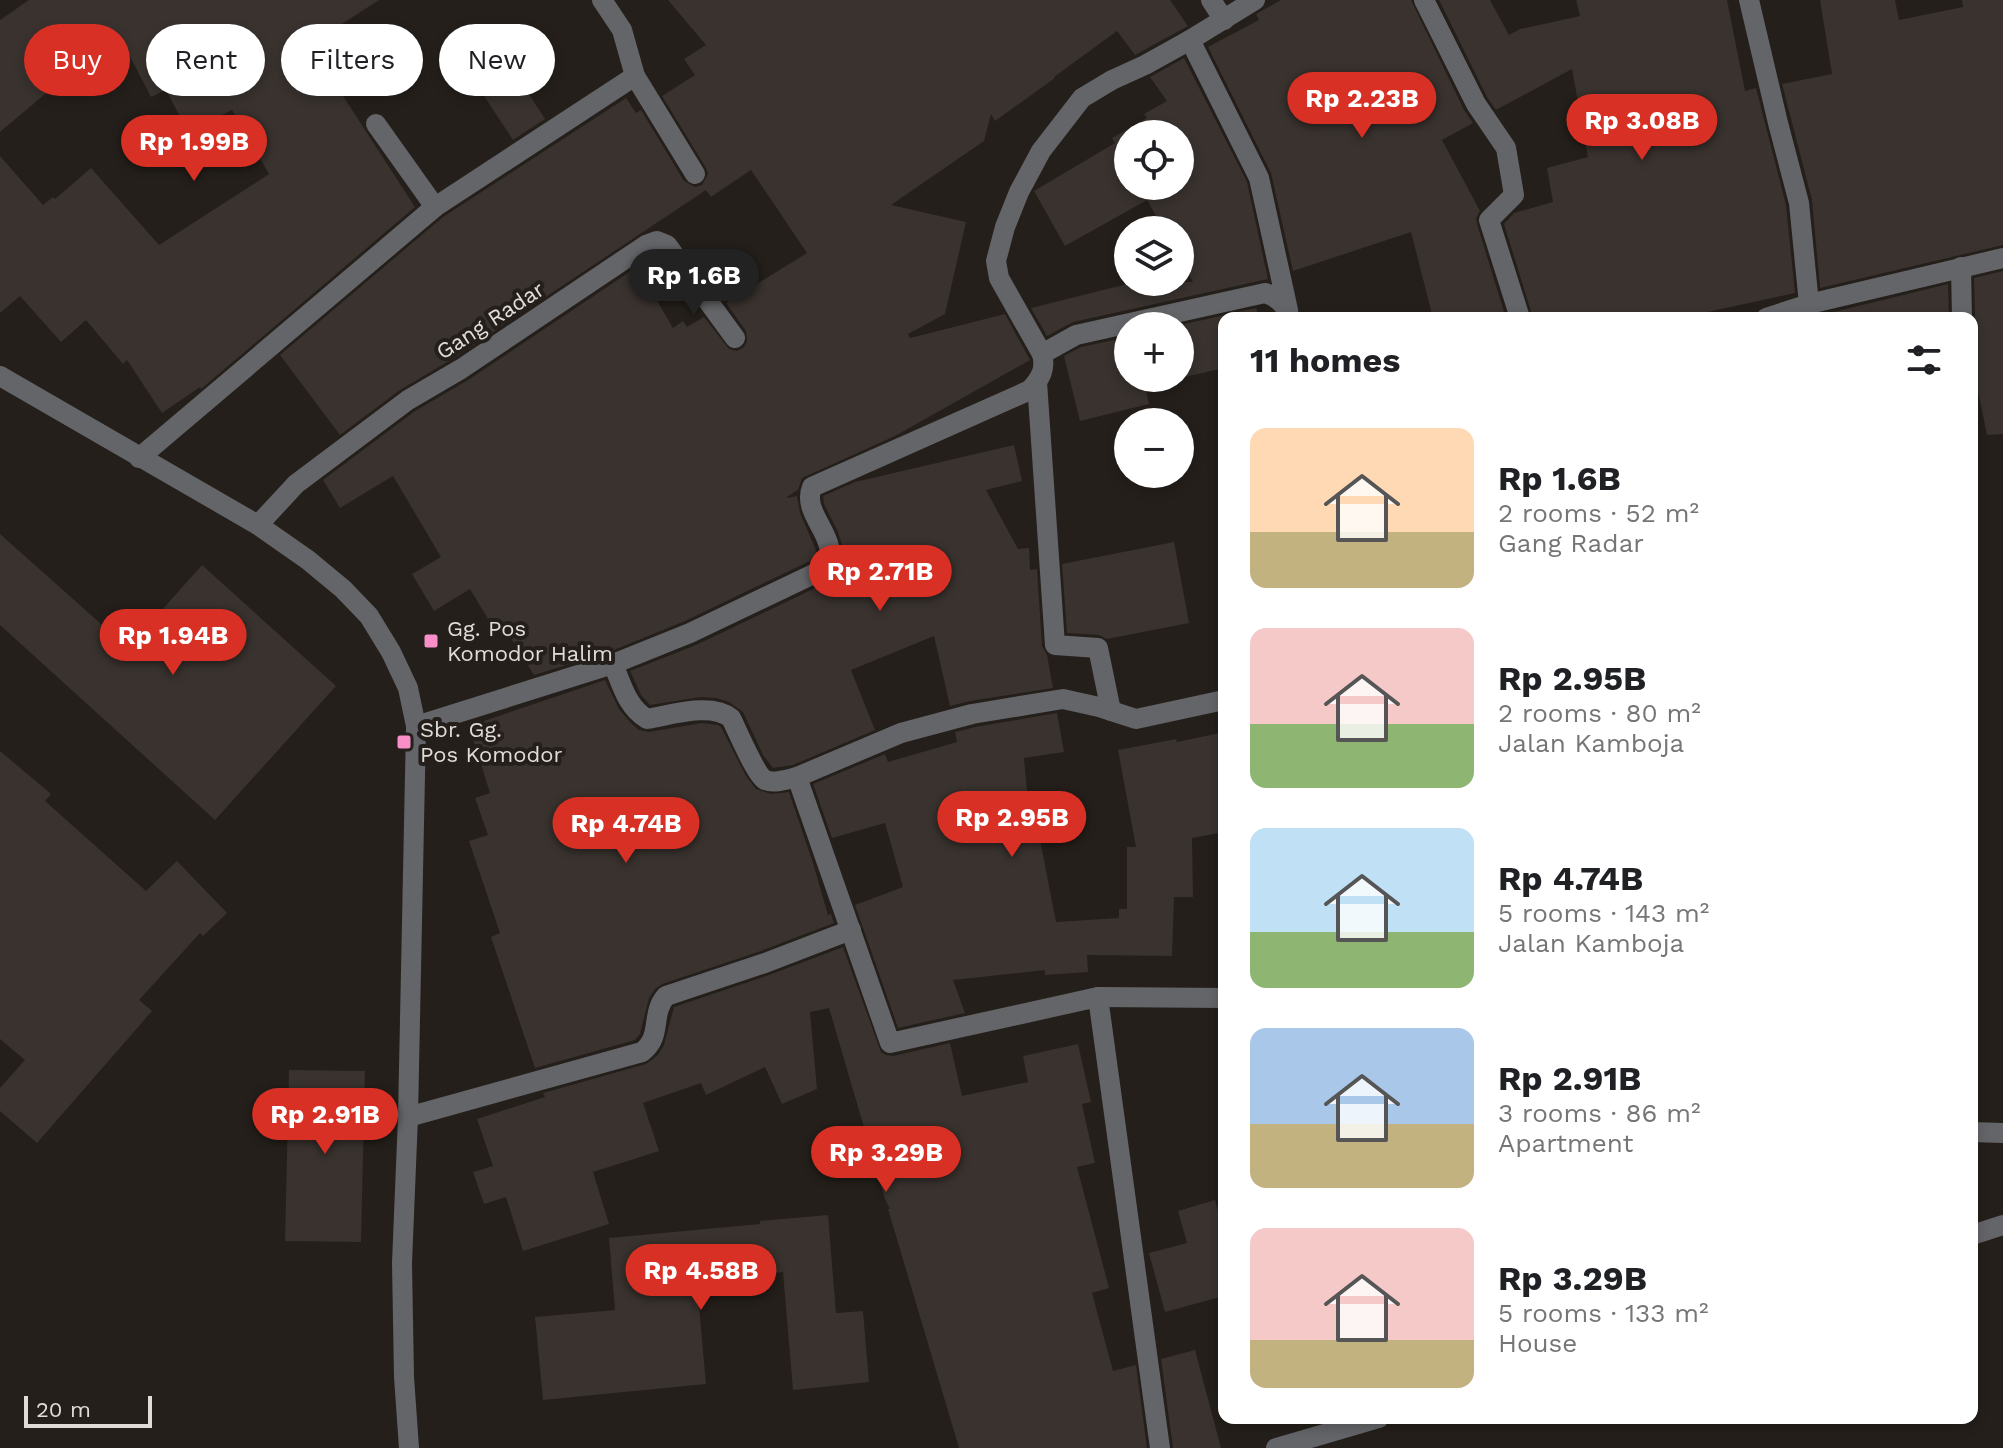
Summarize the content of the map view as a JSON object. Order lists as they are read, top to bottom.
{
  "streets": {
    "street": ["Gang Radar"]
  },
  "places": {
    "transit": ["Gg. Pos Komodor Halim", "Sbr. Gg. Pos Komodor"]
  },
  "scale_bar": "20 m",
  "page": {
    "chip": [
      "Buy",
      "Rent",
      "Filters",
      "New"
    ],
    "price": [
      "Rp 2.23B",
      "Rp 3.08B",
      "Rp 1.99B",
      "Rp 1.6B",
      "Rp 2.71B",
      "Rp 1.94B",
      "Rp 2.95B",
      "Rp 4.74B",
      "Rp 2.91B",
      "Rp 3.29B",
      "Rp 4.58B"
    ],
    "map_buttons": ["+", "−"],
    "heading": "11 homes",
    "list": [
      {
        "name": "Rp 1.6B",
        "note": "2 rooms · 52 m² · Gang Radar"
      },
      {
        "name": "Rp 2.95B",
        "note": "2 rooms · 80 m² · Jalan Kamboja"
      },
      {
        "name": "Rp 4.74B",
        "note": "5 rooms · 143 m² · Jalan Kamboja"
      },
      {
        "name": "Rp 2.91B",
        "note": "3 rooms · 86 m² · Apartment"
      },
      {
        "name": "Rp 3.29B",
        "note": "5 rooms · 133 m² · House"
      }
    ],
    "scale": "20 m"
  }
}
